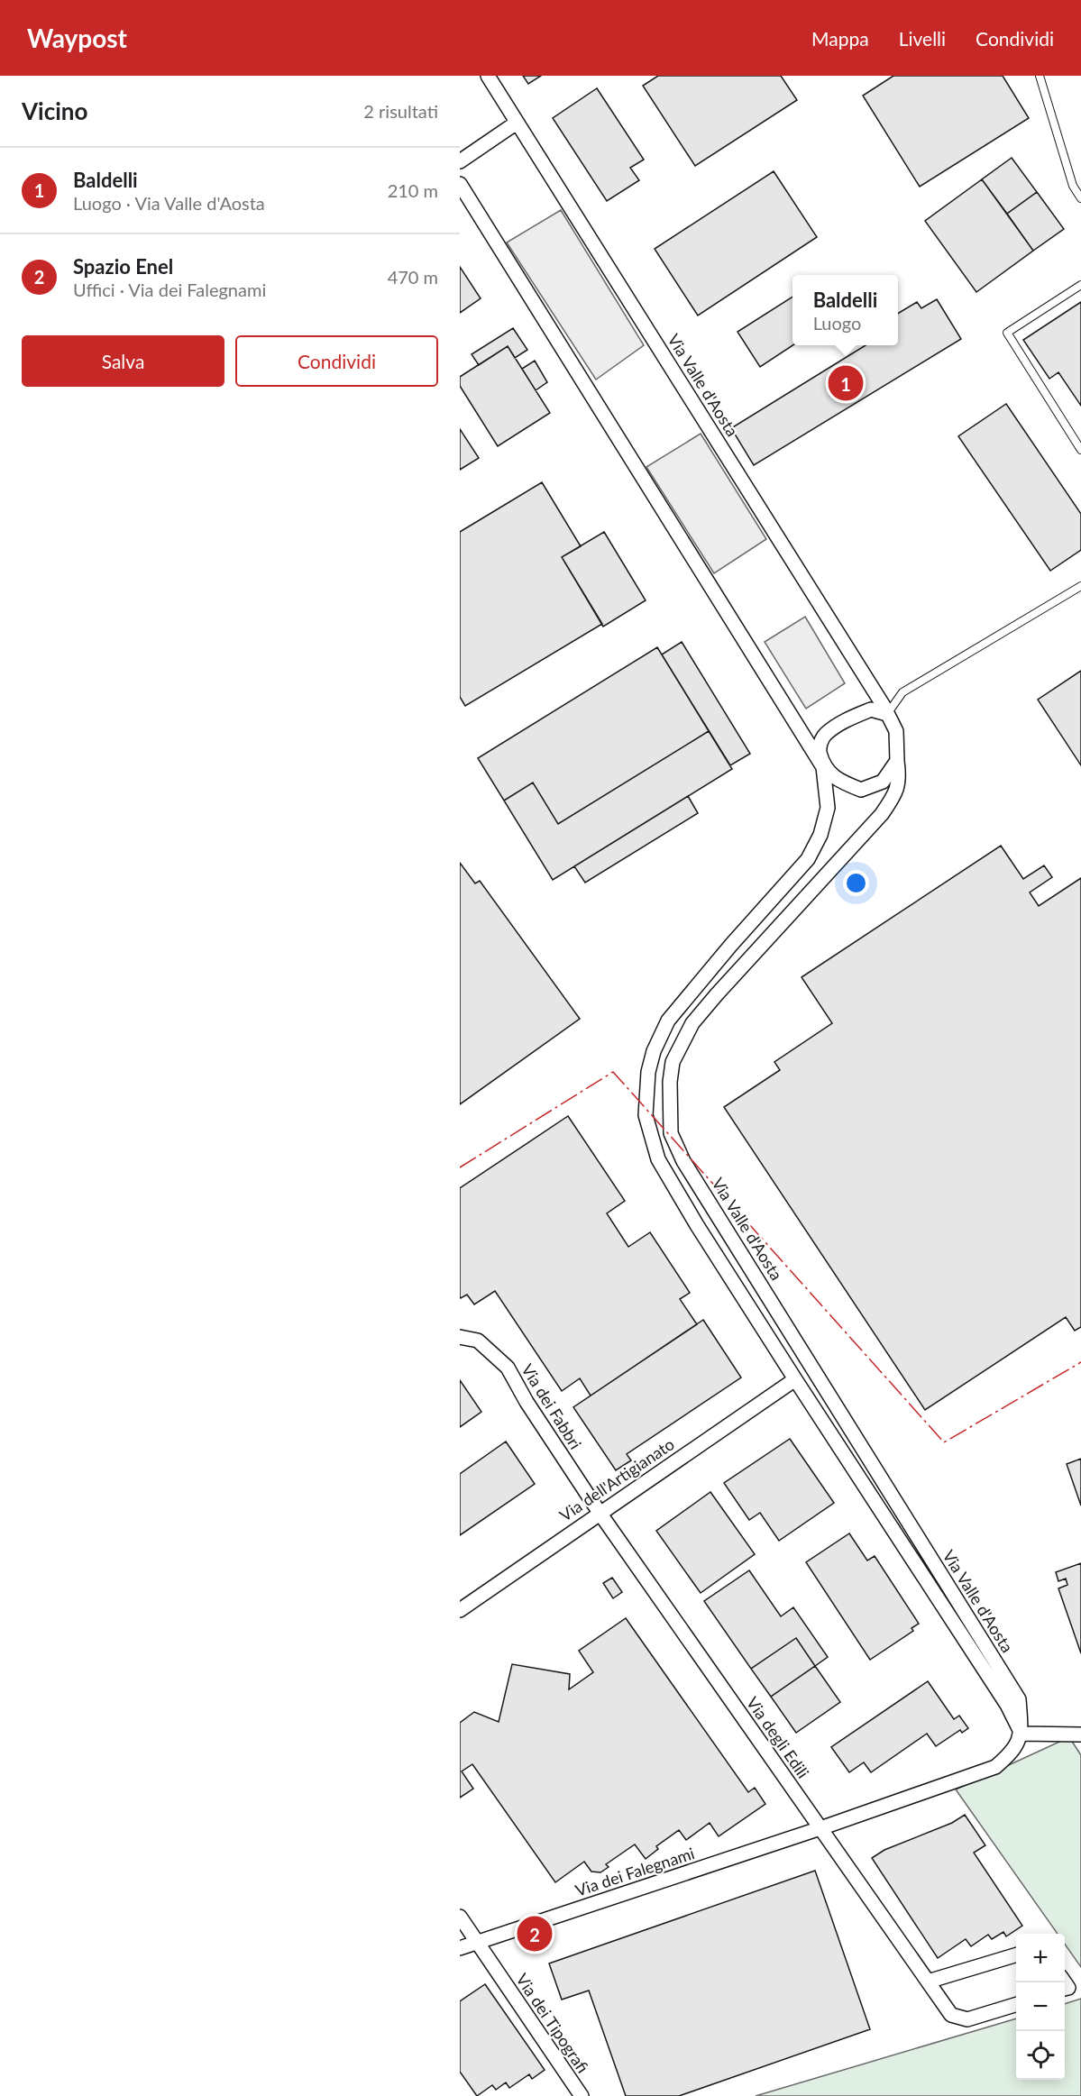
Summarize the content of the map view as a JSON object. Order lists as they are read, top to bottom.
{
  "streets": {
    "street": [
      "Via Valle d'Aosta",
      "Via dei Fabbri",
      "Via dell'Artigianato",
      "Via degli Edili",
      "Via dei Falegnami",
      "Via dei Tipografi"
    ]
  },
  "crossings": [
    ["Via Valle d'Aosta", "Via dell'Artigianato"],
    ["Via dei Fabbri", "Via dell'Artigianato"],
    ["Via dei Fabbri", "Via degli Edili"],
    ["Via dell'Artigianato", "Via degli Edili"],
    ["Via degli Edili", "Via dei Falegnami"],
    ["Via dei Falegnami", "Via dei Tipografi"]
  ],
  "page": {
    "header": "Waypost",
    "nav": ["Mappa", "Livelli", "Condividi"],
    "heading": ["Vicino", "2 risultati"],
    "list": [
      {
        "mark": "1",
        "name": "Baldelli",
        "note": "Luogo · Via Valle d'Aosta",
        "value": "210 m"
      },
      {
        "mark": "2",
        "name": "Spazio Enel",
        "note": "Uffici · Via dei Falegnami",
        "value": "470 m"
      }
    ],
    "popup": ["Baldelli", "Luogo"],
    "buttons": ["Salva", "Condividi"],
    "pins": ["1", "2"],
    "map_buttons": ["+", "−"]
  }
}
